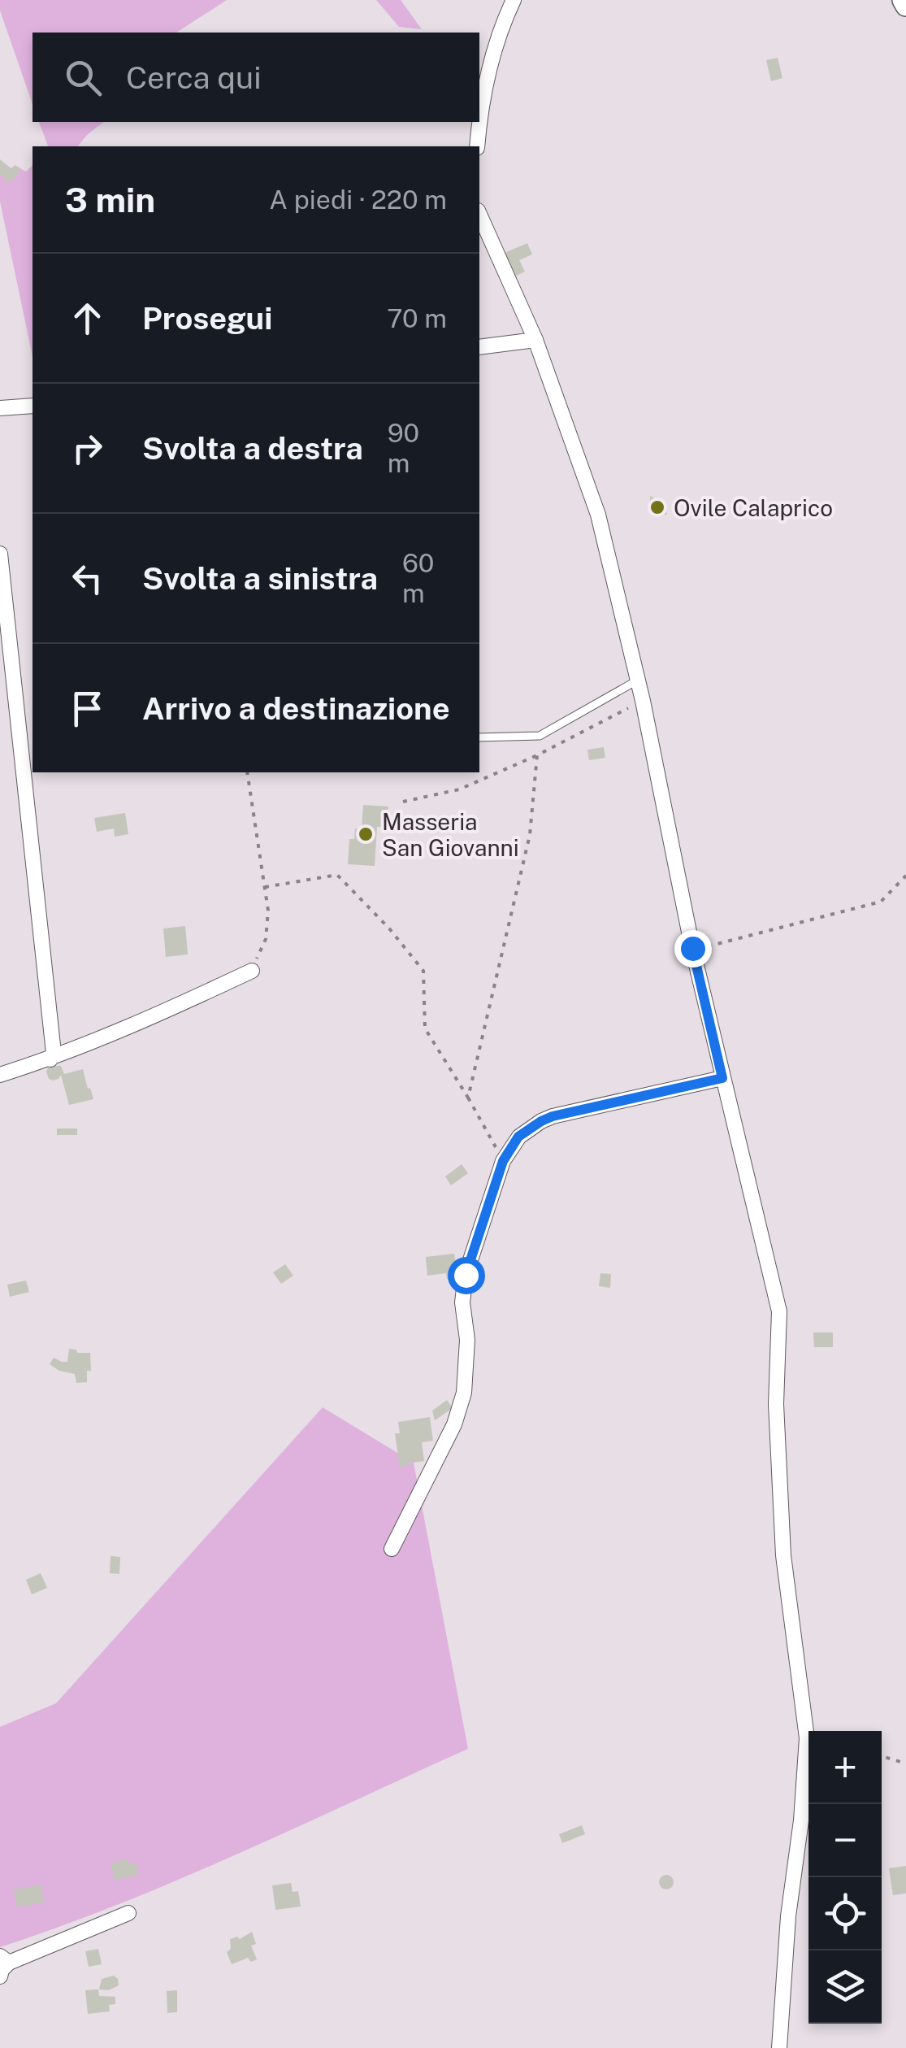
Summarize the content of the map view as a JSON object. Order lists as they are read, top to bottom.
{
  "places": ["Ovile Calaprico", "Masseria San Giovanni"],
  "page": {
    "search": "Cerca qui",
    "heading": ["3 min", "A piedi · 220 m"],
    "list": [
      ["Prosegui", "70 m"],
      ["Svolta a destra", "90 m"],
      ["Svolta a sinistra", "60 m"],
      "Arrivo a destinazione"
    ],
    "map_buttons": ["+", "−"]
  }
}
